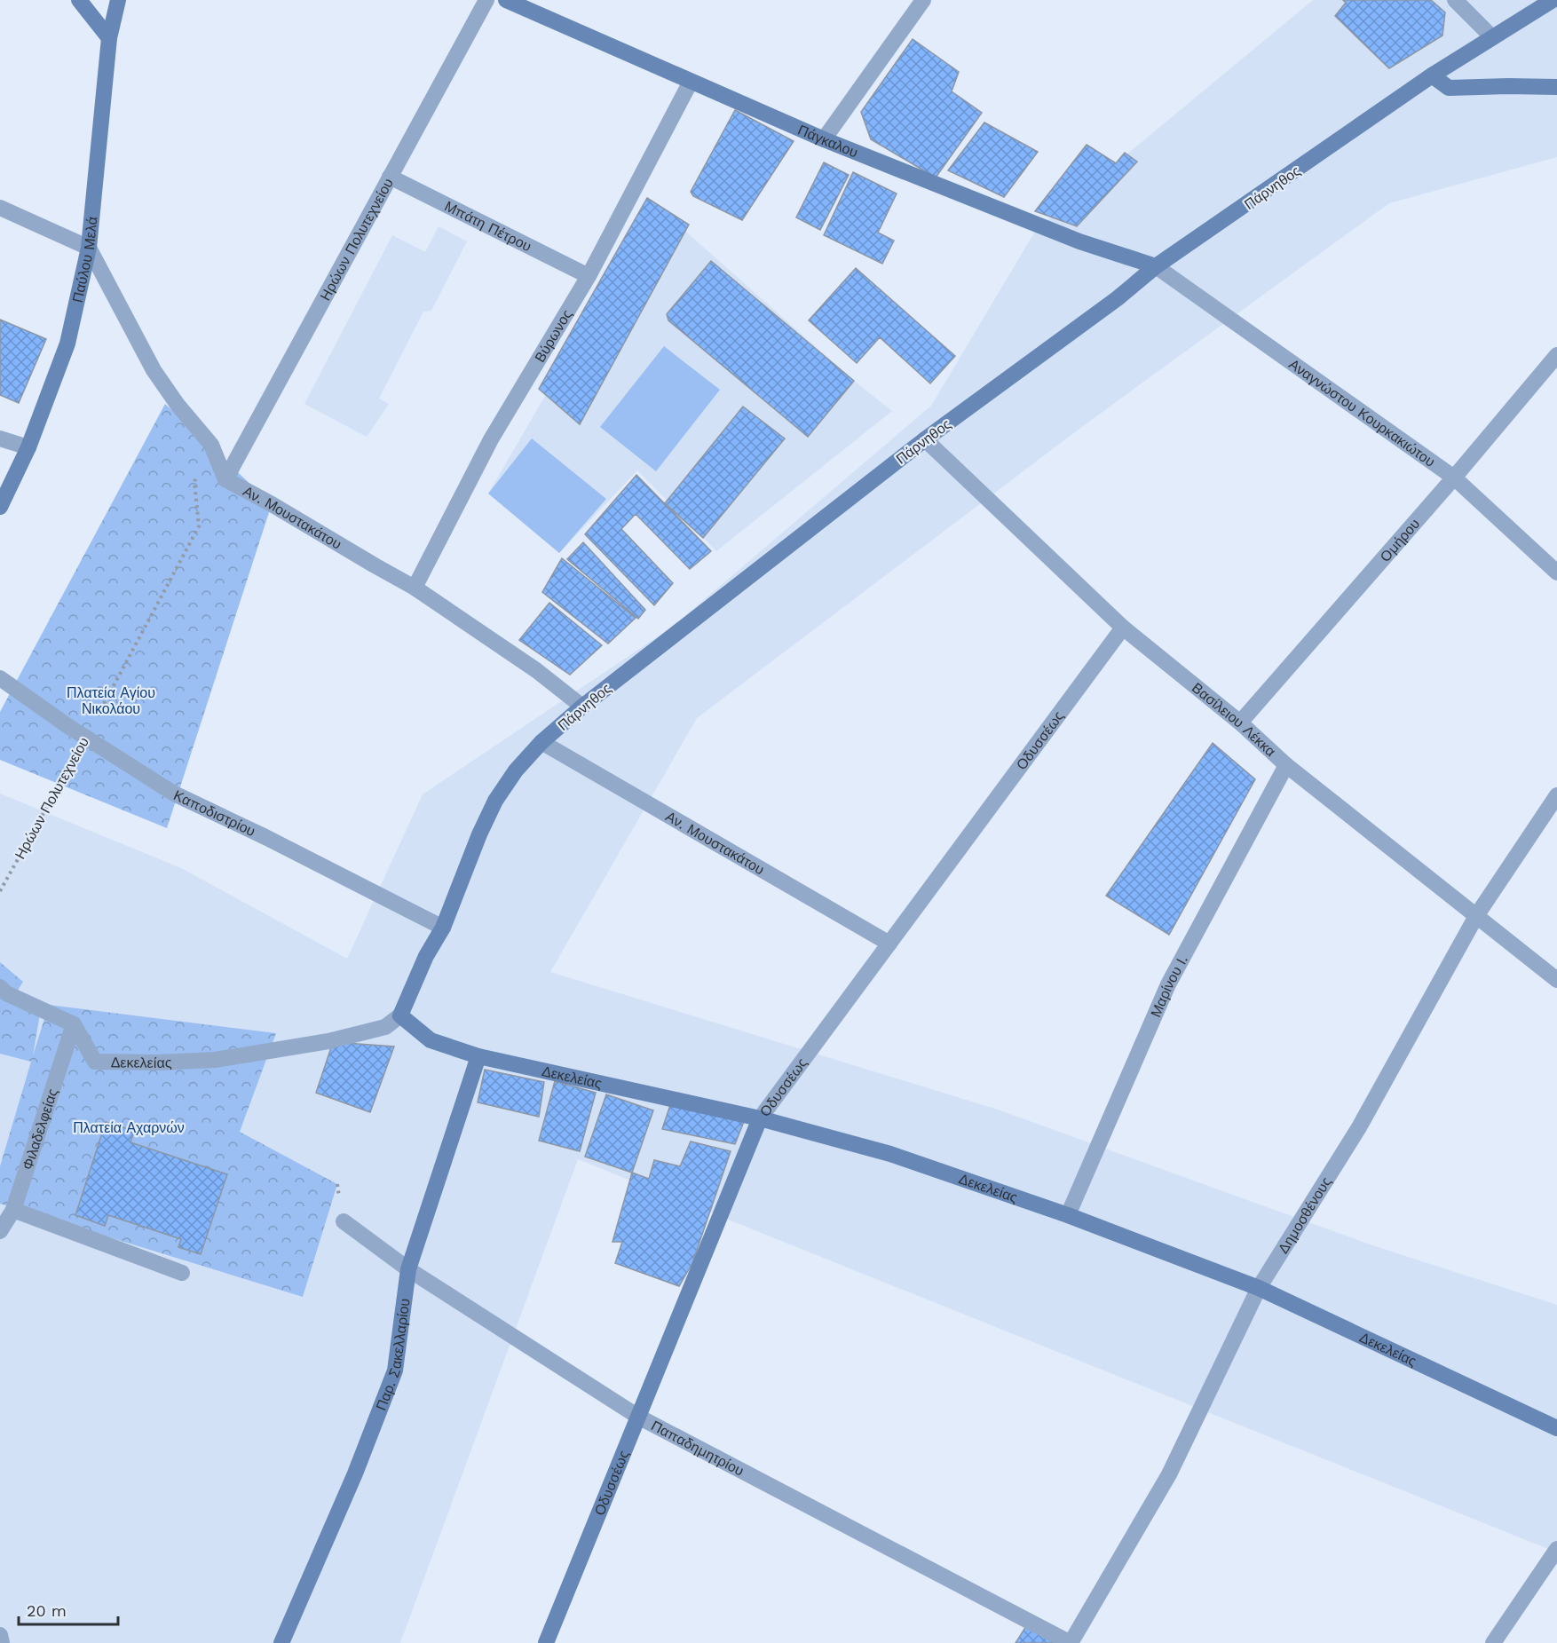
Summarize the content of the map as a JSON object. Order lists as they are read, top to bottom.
{
  "streets": {
    "street": [
      "Πάγκαλου",
      "Πάρνηθος",
      "Μπάτη Πέτρου",
      "Ηρώων Πολυτεχνείου",
      "Παύλου Μελά",
      "Βύρωνος",
      "Αναγνώστου Κουρκακιώτου",
      "Αν. Μουστακάτου",
      "Ομήρου",
      "Βασίλειου Λέκκα",
      "Οδυσσέως",
      "Καποδιστρίου",
      "Μαρίνου Ι.",
      "Δεκελείας",
      "Φιλαδελφείας",
      "Δημοσθένους",
      "Παρ. Σακελλαρίου",
      "Παπαδημητρίου"
    ]
  },
  "crossings": [
    ["Πάγκαλου", "Πάρνηθος"],
    ["Πάγκαλου", "Βύρωνος"],
    ["Πάγκαλου", "Αναγνώστου Κουρκακιώτου"],
    ["Πάρνηθος", "Αναγνώστου Κουρκακιώτου"],
    ["Πάρνηθος", "Αν. Μουστακάτου"],
    ["Πάρνηθος", "Βασίλειου Λέκκα"],
    ["Πάρνηθος", "Καποδιστρίου"],
    ["Πάρνηθος", "Δεκελείας"],
    ["Μπάτη Πέτρου", "Ηρώων Πολυτεχνείου"],
    ["Μπάτη Πέτρου", "Βύρωνος"],
    ["Ηρώων Πολυτεχνείου", "Αν. Μουστακάτου"],
    ["Ηρώων Πολυτεχνείου", "Καποδιστρίου"],
    ["Παύλου Μελά", "Αν. Μουστακάτου"],
    ["Βύρωνος", "Αν. Μουστακάτου"],
    ["Αναγνώστου Κουρκακιώτου", "Ομήρου"],
    ["Αν. Μουστακάτου", "Οδυσσέως"],
    ["Ομήρου", "Βασίλειου Λέκκα"],
    ["Βασίλειου Λέκκα", "Οδυσσέως"],
    ["Βασίλειου Λέκκα", "Μαρίνου Ι."],
    ["Βασίλειου Λέκκα", "Δημοσθένους"],
    ["Οδυσσέως", "Δεκελείας"],
    ["Οδυσσέως", "Παπαδημητρίου"],
    ["Μαρίνου Ι.", "Δεκελείας"],
    ["Δεκελείας", "Φιλαδελφείας"],
    ["Δεκελείας", "Δημοσθένους"],
    ["Δεκελείας", "Παρ. Σακελλαρίου"],
    ["Δημοσθένους", "Παπαδημητρίου"],
    ["Παρ. Σακελλαρίου", "Παπαδημητρίου"]
  ],
  "parks": ["Πλατεία Αγίου Νικολάου", "Πλατεία Αχαρνών"],
  "scale_bar": "20 m"
}
